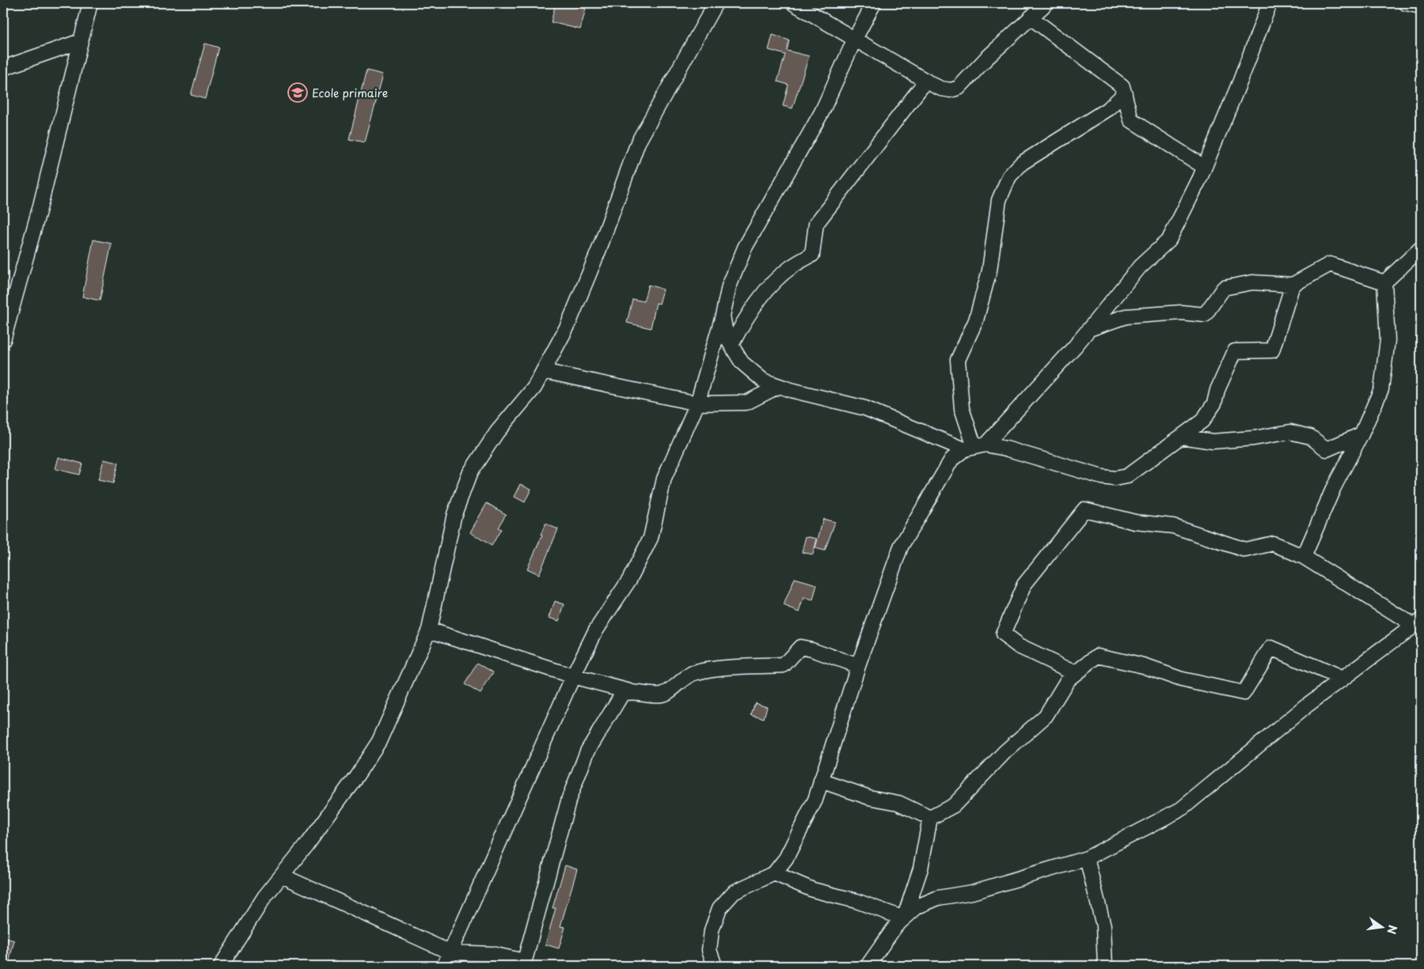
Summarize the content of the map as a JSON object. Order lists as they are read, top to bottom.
{
  "places": {
    "school or university": ["Ecole primaire"]
  },
  "north": "right"
}
